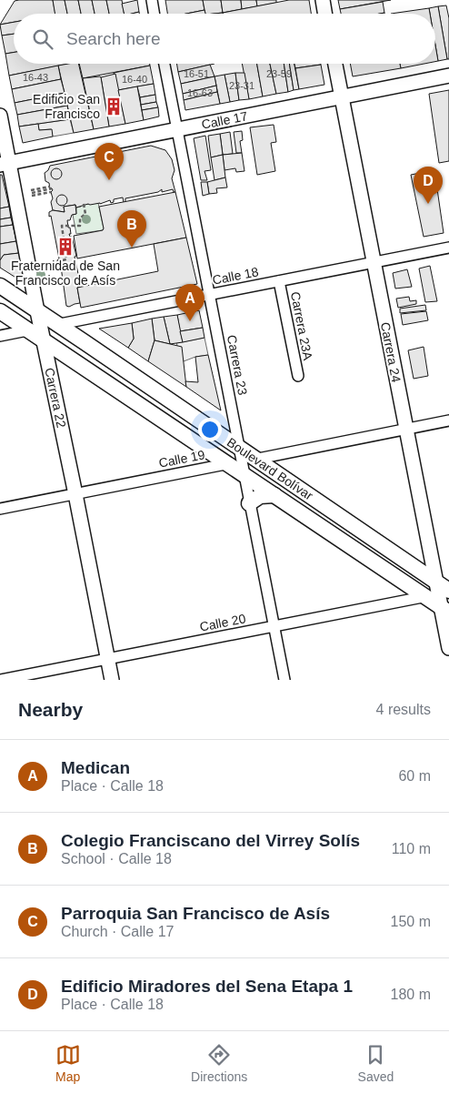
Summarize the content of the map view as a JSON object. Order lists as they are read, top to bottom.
{
  "streets": {
    "main road": ["Boulevard Bolívar"],
    "street": [
      "Calle 17",
      "Calle 18",
      "Carrera 23A",
      "Carrera 24",
      "Carrera 23",
      "Carrera 22",
      "Calle 19",
      "Calle 20"
    ]
  },
  "crossings": [
    ["Calle 17", "Carrera 24"],
    ["Calle 17", "Carrera 23"],
    ["Calle 17", "Carrera 22"],
    ["Calle 18", "Carrera 23A"],
    ["Calle 18", "Carrera 24"],
    ["Calle 18", "Carrera 23"],
    ["Calle 18", "Carrera 22"],
    ["Calle 18", "Boulevard Bolívar"],
    ["Carrera 24", "Calle 19"],
    ["Carrera 24", "Boulevard Bolívar"],
    ["Carrera 24", "Calle 20"],
    ["Carrera 23", "Calle 19"],
    ["Carrera 23", "Boulevard Bolívar"],
    ["Carrera 23", "Calle 20"],
    ["Carrera 22", "Calle 19"],
    ["Carrera 22", "Boulevard Bolívar"],
    ["Carrera 22", "Calle 20"],
    ["Calle 19", "Boulevard Bolívar"],
    ["Boulevard Bolívar", "Calle 20"]
  ],
  "places": {
    "building": ["Edificio San Francisco", "Fraternidad de San Francisco de Asís"]
  },
  "house_numbers": [
    "16-51",
    "23-59",
    "16-43",
    "16-40",
    "23-31",
    "16-63"
  ],
  "page": {
    "search": "Search here",
    "pins": [
      "C",
      "D",
      "B",
      "A"
    ],
    "heading": ["Nearby", "4 results"],
    "list": [
      {
        "mark": "A",
        "name": "Medican",
        "note": "Place · Calle 18",
        "value": "60 m"
      },
      {
        "mark": "B",
        "name": "Colegio Franciscano del Virrey Solís",
        "note": "School · Calle 18",
        "value": "110 m"
      },
      {
        "mark": "C",
        "name": "Parroquia San Francisco de Asís",
        "note": "Church · Calle 17",
        "value": "150 m"
      },
      {
        "mark": "D",
        "name": "Edificio Miradores del Sena Etapa 1",
        "note": "Place · Calle 18",
        "value": "180 m"
      }
    ],
    "nav": ["Map", "Directions", "Saved"]
  }
}
